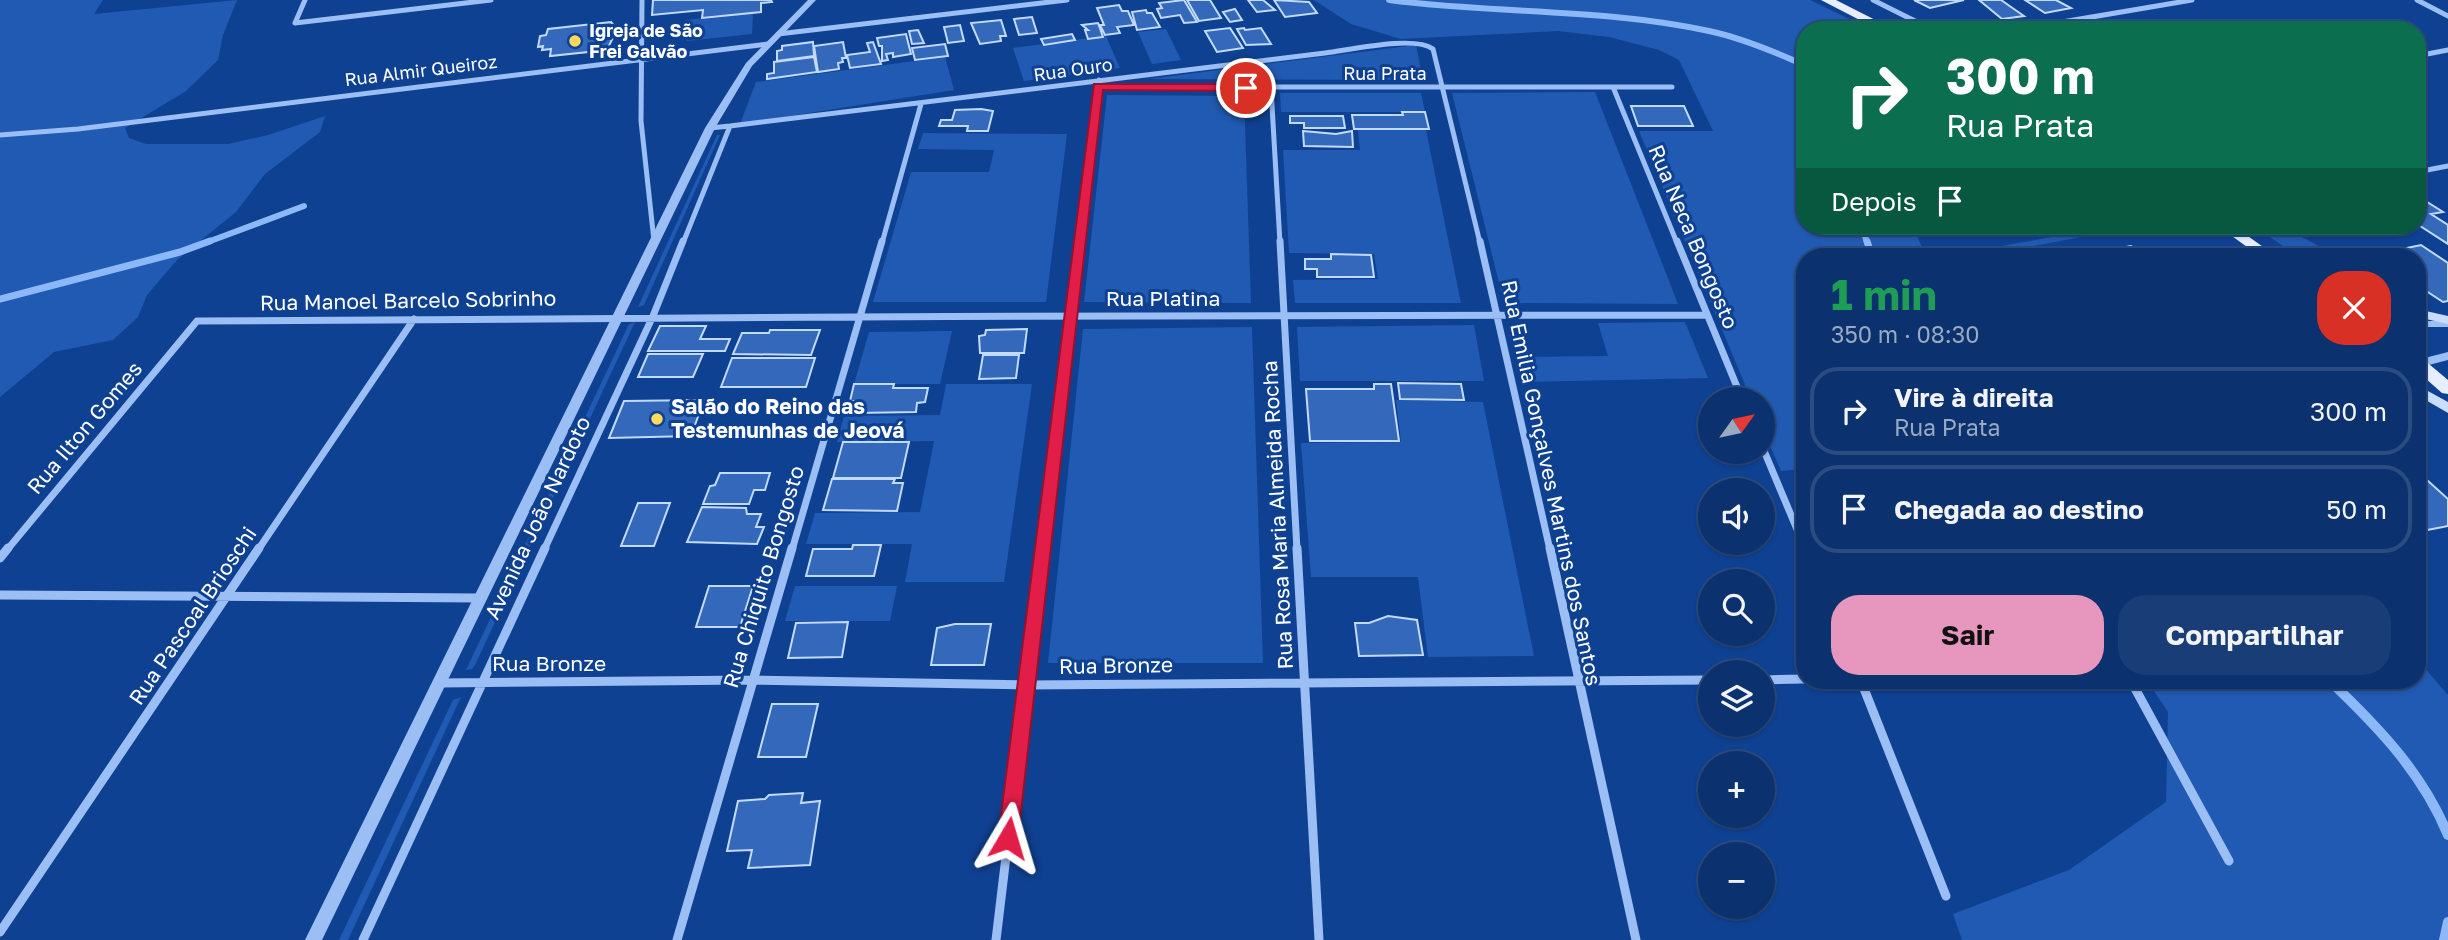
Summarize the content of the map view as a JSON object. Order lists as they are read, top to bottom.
{
  "streets": {
    "street": [
      "Rua Ouro",
      "Rua Almir Queiroz",
      "Rua Prata",
      "Rua Neca Bongosto",
      "Rua Platina",
      "Rua Manoel Barcelo Sobrinho",
      "Rua Ilton Gomes",
      "Rua Emilia Gonçalves Martins dos Santos",
      "Rua Rosa Maria Almeida Rocha",
      "Avenida João Nardoto",
      "Rua Chiquito Bongosto",
      "Rua Pascoal Brioschi",
      "Rua Bronze"
    ]
  },
  "crossings": [
    ["Rua Ouro", "Rua Prata"],
    ["Rua Ouro", "Rua Emilia Gonçalves Martins dos Santos"],
    ["Rua Ouro", "Avenida João Nardoto"],
    ["Rua Ouro", "Rua Chiquito Bongosto"],
    ["Rua Almir Queiroz", "Avenida João Nardoto"],
    ["Rua Prata", "Rua Neca Bongosto"],
    ["Rua Prata", "Rua Emilia Gonçalves Martins dos Santos"],
    ["Rua Prata", "Rua Rosa Maria Almeida Rocha"],
    ["Rua Neca Bongosto", "Rua Platina"],
    ["Rua Platina", "Rua Manoel Barcelo Sobrinho"],
    ["Rua Platina", "Rua Emilia Gonçalves Martins dos Santos"],
    ["Rua Platina", "Rua Rosa Maria Almeida Rocha"],
    ["Rua Platina", "Avenida João Nardoto"],
    ["Rua Platina", "Rua Chiquito Bongosto"],
    ["Rua Manoel Barcelo Sobrinho", "Rua Ilton Gomes"],
    ["Rua Manoel Barcelo Sobrinho", "Avenida João Nardoto"],
    ["Rua Manoel Barcelo Sobrinho", "Rua Pascoal Brioschi"],
    ["Rua Emilia Gonçalves Martins dos Santos", "Rua Bronze"],
    ["Rua Rosa Maria Almeida Rocha", "Rua Bronze"],
    ["Avenida João Nardoto", "Rua Bronze"],
    ["Rua Chiquito Bongosto", "Rua Bronze"]
  ],
  "places": ["Igreja de São Frei Galvão", "Salão do Reino das Testemunhas de Jeová"],
  "north": "top right",
  "page": {
    "turn": ["300 m", "Rua Prata"],
    "then": "Depois",
    "heading": ["1 min", "350 m · 08:30"],
    "list": [
      {
        "name": "Vire à direita",
        "note": "Rua Prata",
        "value": "300 m"
      },
      {
        "name": "Chegada ao destino",
        "value": "50 m"
      }
    ],
    "map_buttons": ["+", "−"],
    "buttons": ["Sair", "Compartilhar"]
  }
}
